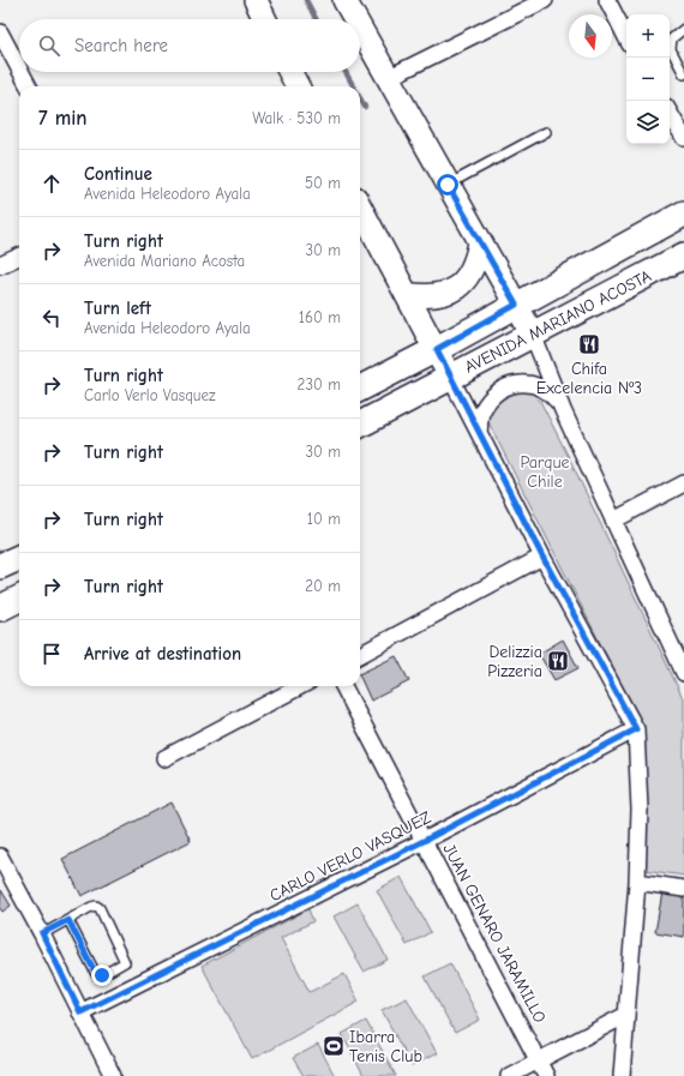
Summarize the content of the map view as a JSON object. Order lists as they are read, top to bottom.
{
  "streets": {
    "main road": ["AVENIDA MARIANO ACOSTA"],
    "street": ["CARLO VERLO VASQUEZ", "JUAN GENARO JARAMILLO"]
  },
  "crossings": [
    ["CARLO VERLO VASQUEZ", "JUAN GENARO JARAMILLO"]
  ],
  "parks": ["Parque Chile"],
  "places": {
    "restaurant": ["Chifa Excelencia Nº3", "Delizzia Pizzeria"],
    "sports": ["Ibarra Tenis Club"]
  },
  "north": "bottom",
  "page": {
    "map_buttons": ["+", "−"],
    "search": "Search here",
    "heading": ["7 min", "Walk · 530 m"],
    "list": [
      ["Continue", "Avenida Heleodoro Ayala", "50 m"],
      ["Turn right", "Avenida Mariano Acosta", "30 m"],
      ["Turn left", "Avenida Heleodoro Ayala", "160 m"],
      ["Turn right", "Carlo Verlo Vasquez", "230 m"],
      ["Turn right", "30 m"],
      ["Turn right", "10 m"],
      ["Turn right", "20 m"],
      "Arrive at destination"
    ]
  }
}
